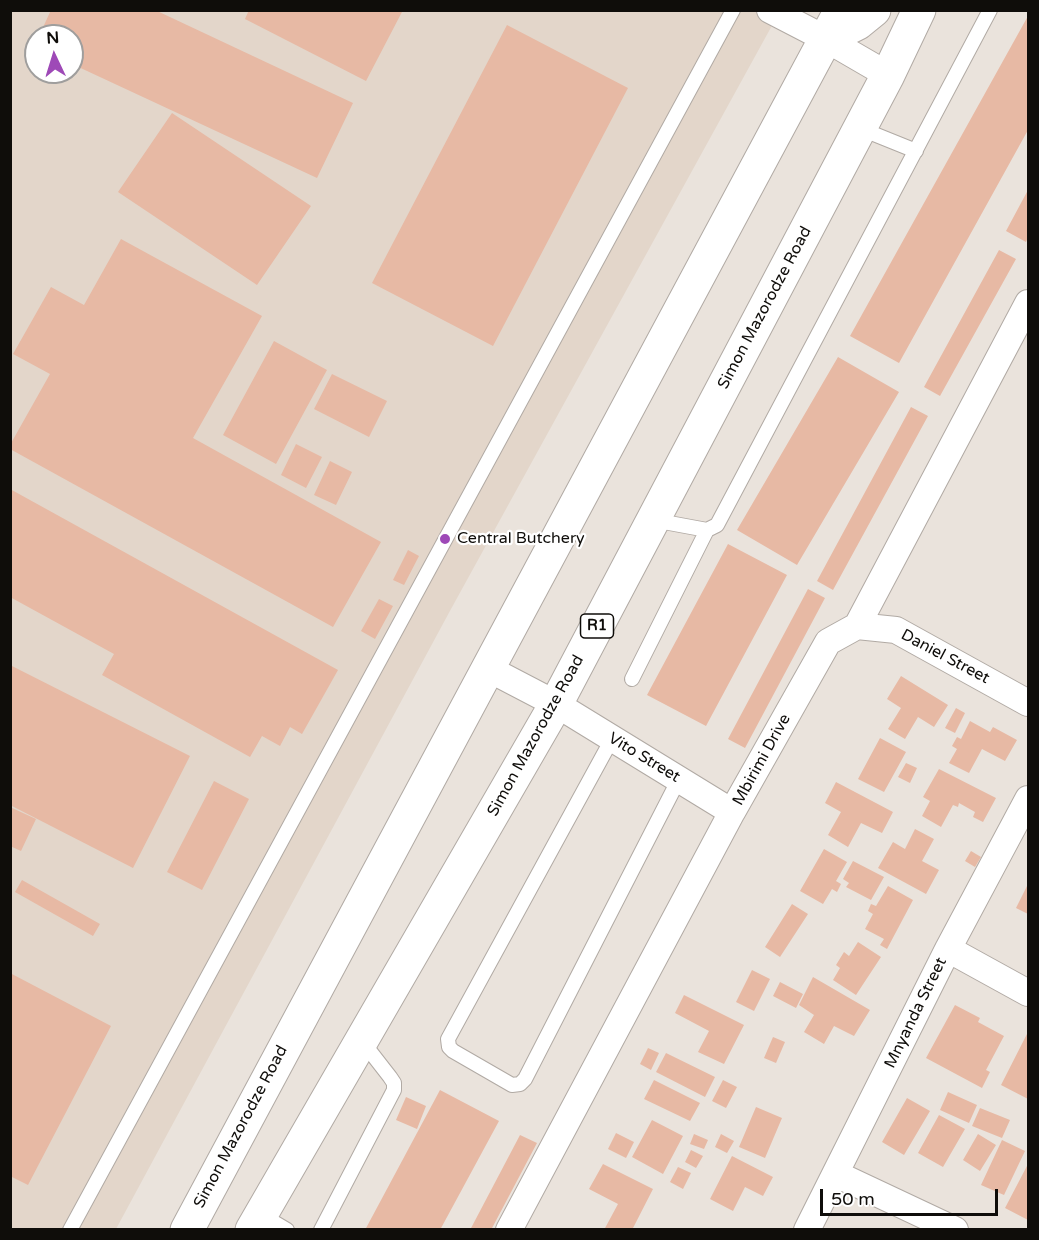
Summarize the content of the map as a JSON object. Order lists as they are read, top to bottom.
{
  "streets": {
    "highway": ["Simon Mazorodze Road", "R1"],
    "street": [
      "Daniel Street",
      "Vito Street",
      "Mbirimi Drive",
      "Mnyanda Street"
    ]
  },
  "crossings": [
    ["Simon Mazorodze Road", "Vito Street"],
    ["Daniel Street", "Mbirimi Drive"],
    ["Vito Street", "Mbirimi Drive"]
  ],
  "places": ["Central Butchery"],
  "scale_bar": "50 m",
  "north": "top"
}
